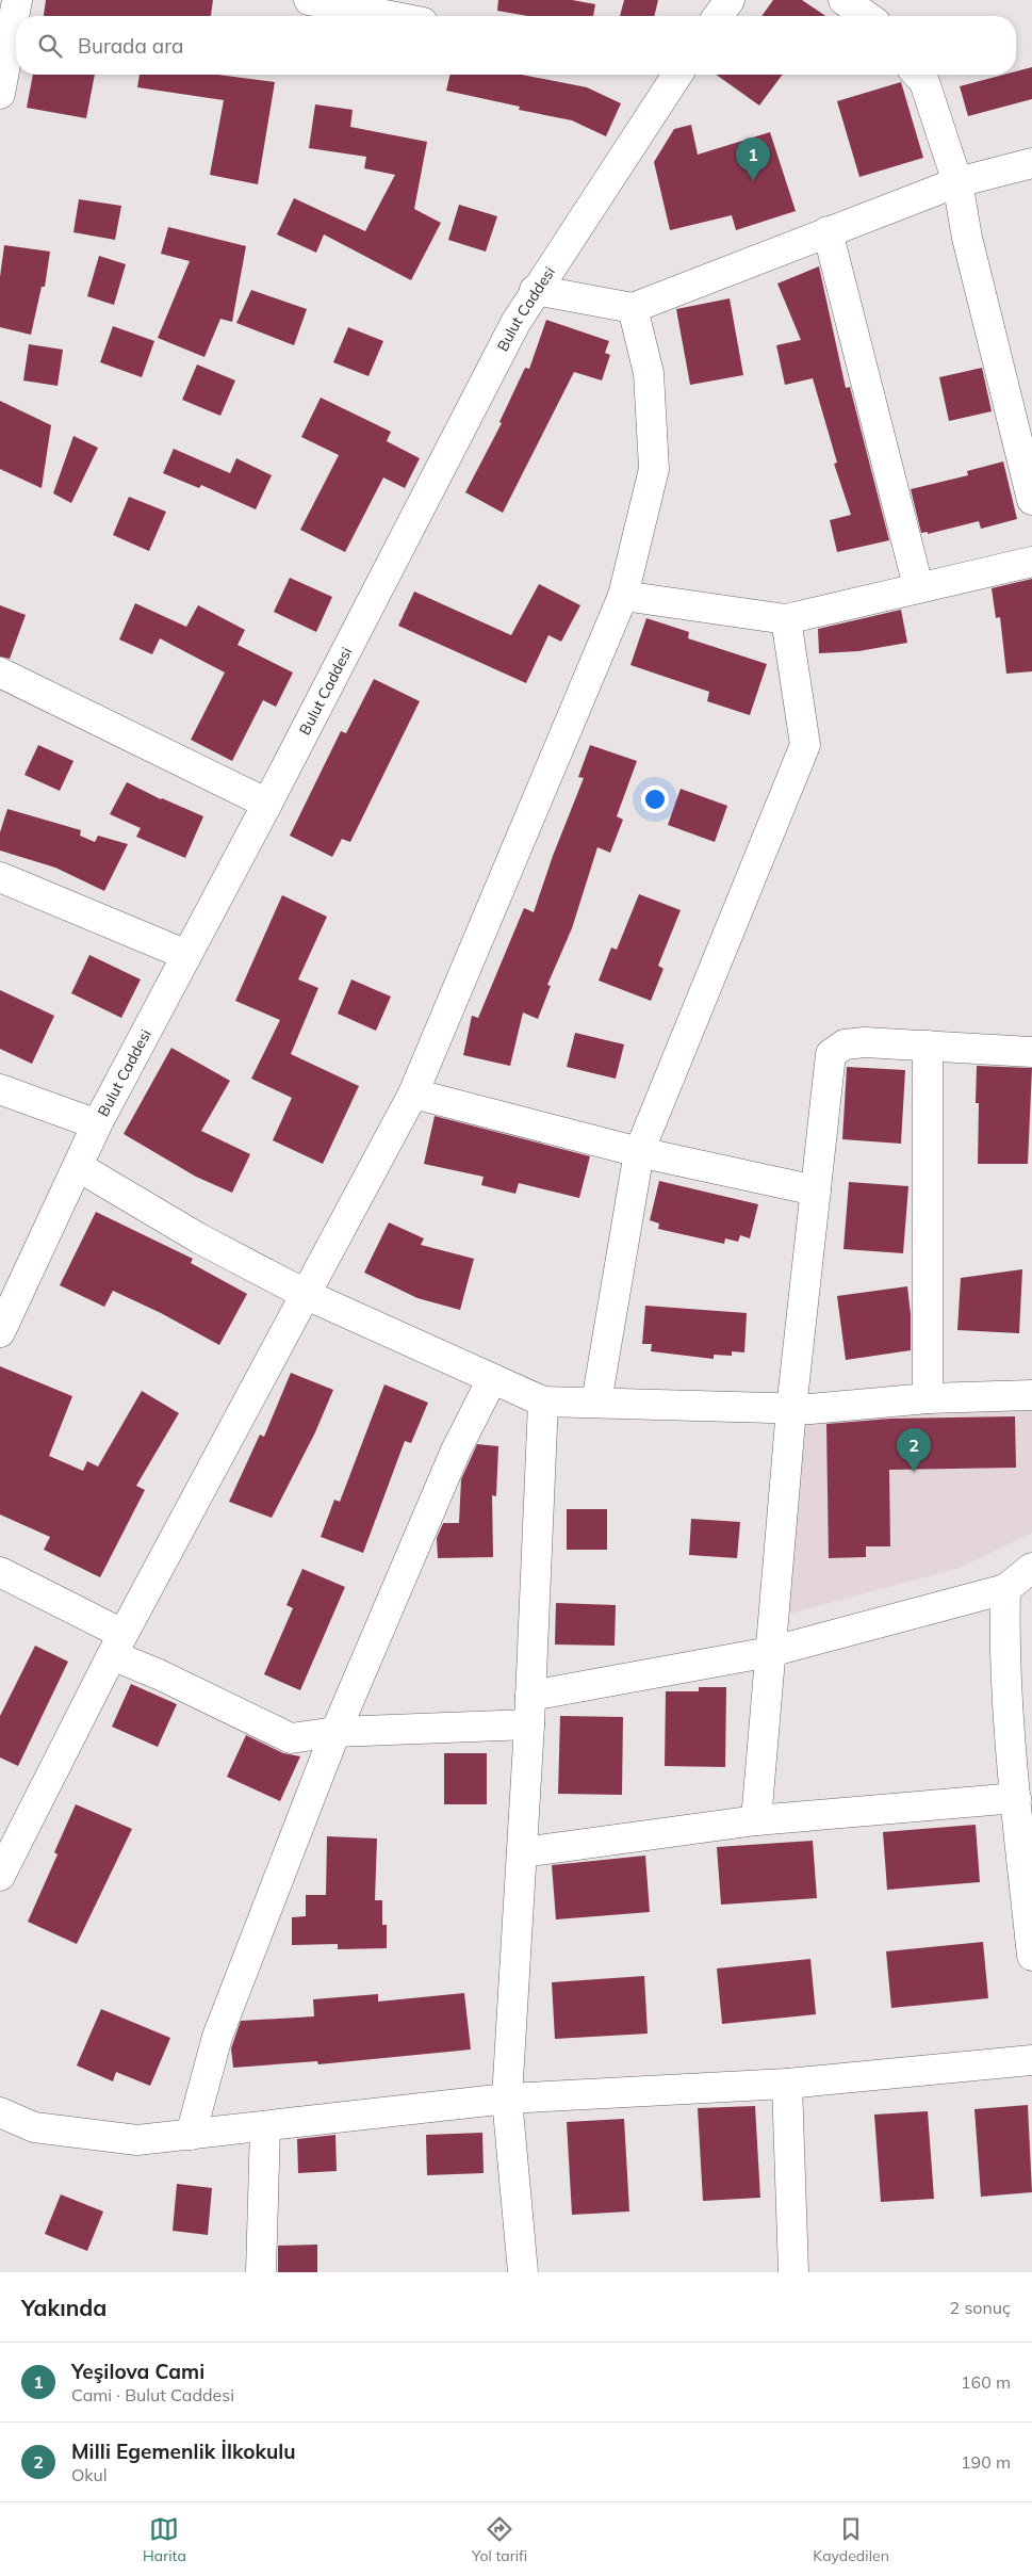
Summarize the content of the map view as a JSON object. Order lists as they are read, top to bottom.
{
  "streets": {
    "street": ["Bulut Caddesi"]
  },
  "page": {
    "search": "Burada ara",
    "pins": ["1", "2"],
    "heading": ["Yakında", "2 sonuç"],
    "list": [
      {
        "mark": "1",
        "name": "Yeşilova Cami",
        "note": "Cami · Bulut Caddesi",
        "value": "160 m"
      },
      {
        "mark": "2",
        "name": "Milli Egemenlik İlkokulu",
        "note": "Okul",
        "value": "190 m"
      }
    ],
    "nav": ["Harita", "Yol tarifi", "Kaydedilen"]
  }
}
